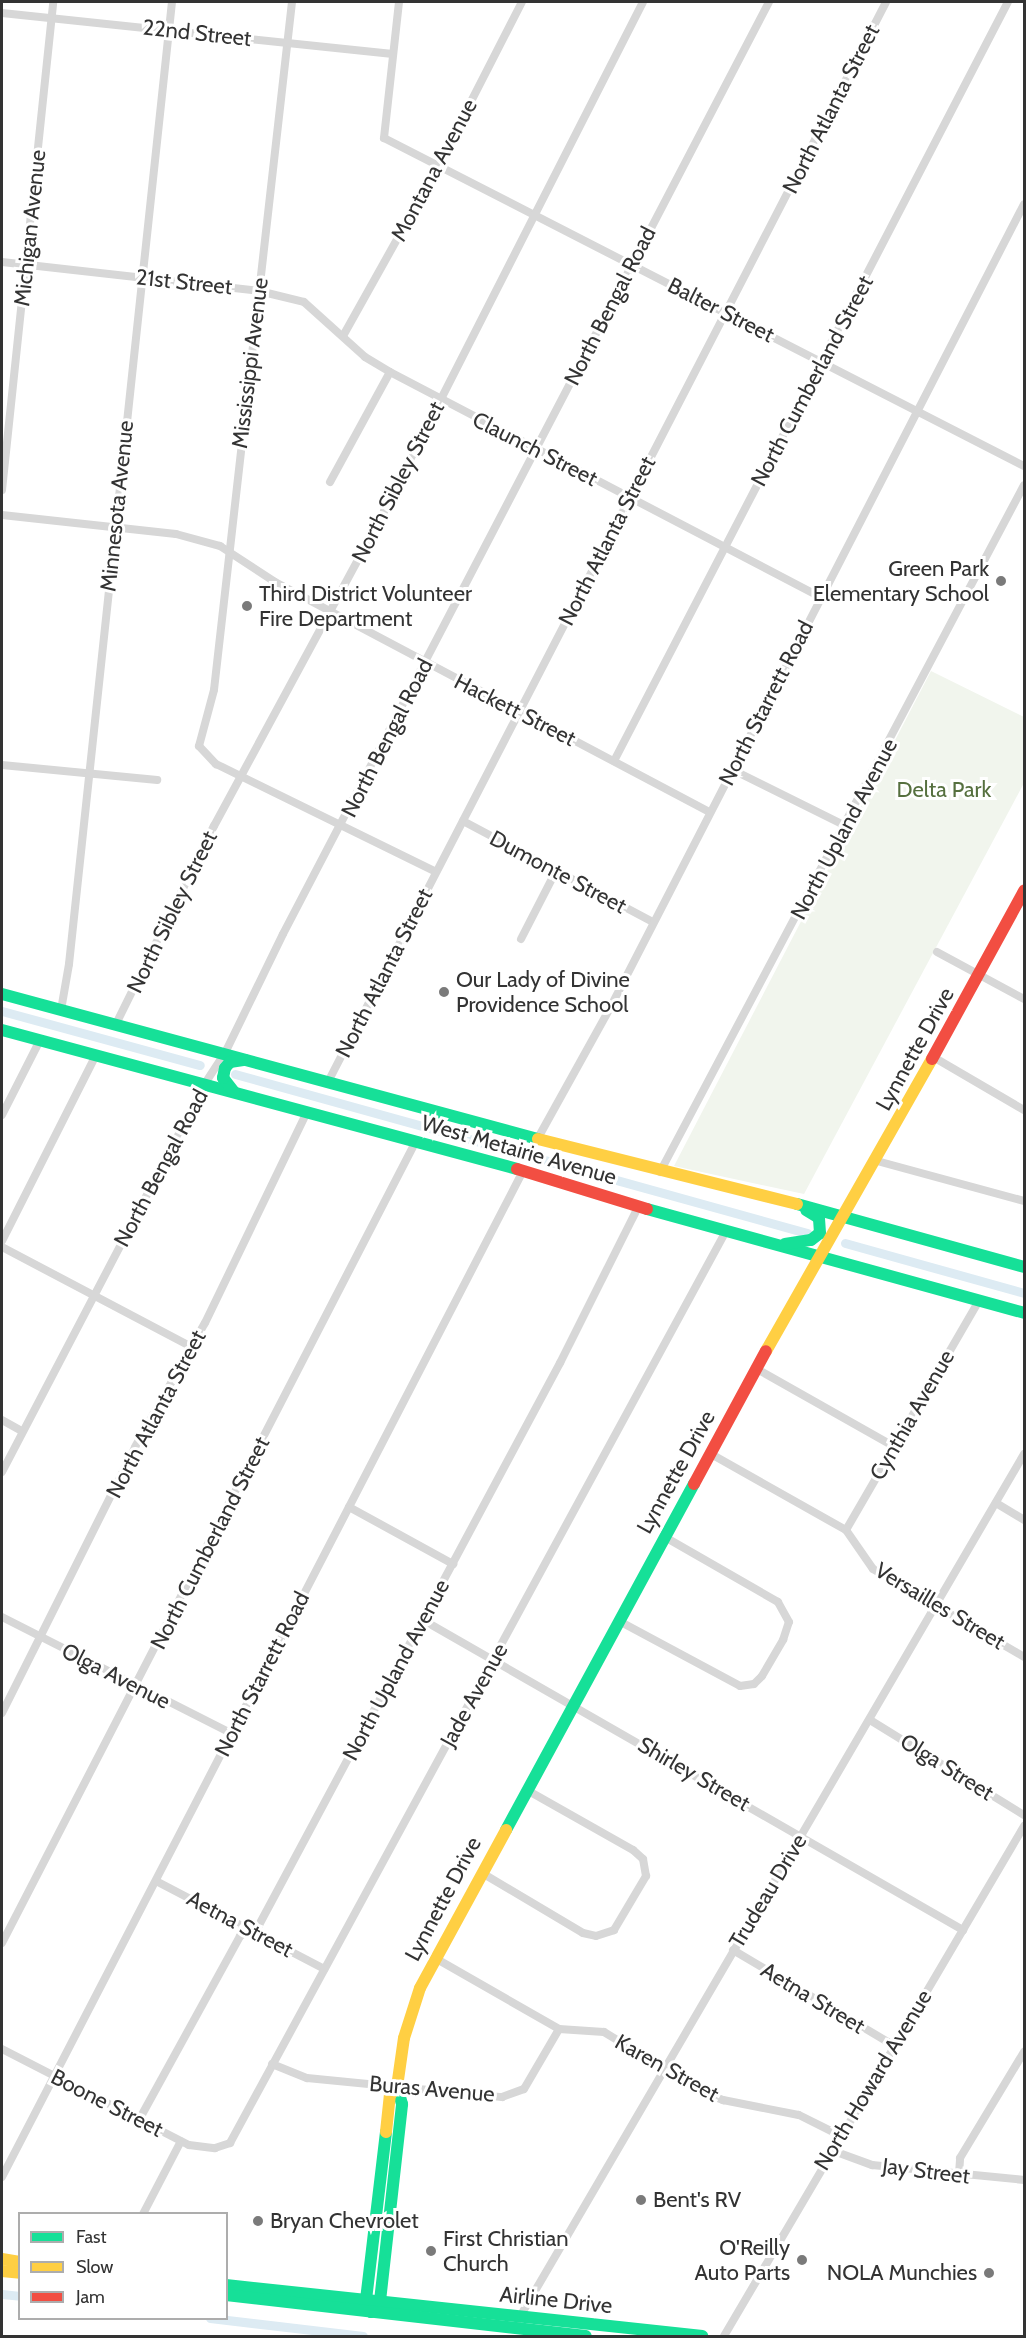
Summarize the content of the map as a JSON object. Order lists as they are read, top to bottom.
{
  "streets": {
    "main road": ["Lynnette Drive", "West Metairie Avenue", "Airline Drive"],
    "street": [
      "22nd Street",
      "North Atlanta Street",
      "Montana Avenue",
      "Michigan Avenue",
      "21st Street",
      "North Bengal Road",
      "Balter Street",
      "Mississippi Avenue",
      "North Cumberland Street",
      "Claunch Street",
      "North Sibley Street",
      "Minnesota Avenue",
      "North Starrett Road",
      "Hackett Street",
      "North Upland Avenue",
      "Dumonte Street",
      "Cynthia Avenue",
      "Versailles Street",
      "Olga Avenue",
      "Jade Avenue",
      "Olga Street",
      "Shirley Street",
      "Trudeau Drive",
      "Aetna Street",
      "Karen Street",
      "North Howard Avenue",
      "Buras Avenue",
      "Boone Street",
      "Jay Street"
    ]
  },
  "crossings": [
    ["22nd Street", "Michigan Avenue"],
    ["22nd Street", "Balter Street"],
    ["22nd Street", "Mississippi Avenue"],
    ["22nd Street", "Minnesota Avenue"],
    ["North Atlanta Street", "Balter Street"],
    ["North Atlanta Street", "Mississippi Avenue"],
    ["North Atlanta Street", "Claunch Street"],
    ["North Atlanta Street", "Hackett Street"],
    ["North Atlanta Street", "Dumonte Street"],
    ["North Atlanta Street", "West Metairie Avenue"],
    ["North Atlanta Street", "Olga Avenue"],
    ["Montana Avenue", "21st Street"],
    ["Montana Avenue", "Balter Street"],
    ["Michigan Avenue", "21st Street"],
    ["21st Street", "Mississippi Avenue"],
    ["21st Street", "Claunch Street"],
    ["21st Street", "North Sibley Street"],
    ["21st Street", "Minnesota Avenue"],
    ["North Bengal Road", "Balter Street"],
    ["North Bengal Road", "Mississippi Avenue"],
    ["North Bengal Road", "Claunch Street"],
    ["North Bengal Road", "Hackett Street"],
    ["North Bengal Road", "West Metairie Avenue"],
    ["Balter Street", "North Cumberland Street"],
    ["Balter Street", "North Sibley Street"],
    ["Balter Street", "North Starrett Road"],
    ["Mississippi Avenue", "North Sibley Street"],
    ["Mississippi Avenue", "Hackett Street"],
    ["North Cumberland Street", "Claunch Street"],
    ["North Cumberland Street", "Hackett Street"],
    ["North Cumberland Street", "West Metairie Avenue"],
    ["North Cumberland Street", "Olga Avenue"],
    ["Claunch Street", "North Sibley Street"],
    ["Claunch Street", "North Starrett Road"],
    ["North Sibley Street", "Hackett Street"],
    ["North Sibley Street", "West Metairie Avenue"],
    ["Minnesota Avenue", "Hackett Street"],
    ["Minnesota Avenue", "West Metairie Avenue"],
    ["North Starrett Road", "Hackett Street"],
    ["North Starrett Road", "Dumonte Street"],
    ["North Starrett Road", "West Metairie Avenue"],
    ["North Starrett Road", "Olga Avenue"],
    ["North Starrett Road", "Aetna Street"],
    ["North Starrett Road", "Boone Street"],
    ["North Upland Avenue", "West Metairie Avenue"],
    ["North Upland Avenue", "Shirley Street"],
    ["North Upland Avenue", "Aetna Street"],
    ["North Upland Avenue", "Boone Street"],
    ["Lynnette Drive", "West Metairie Avenue"],
    ["Lynnette Drive", "Versailles Street"],
    ["Lynnette Drive", "Shirley Street"],
    ["Lynnette Drive", "Karen Street"],
    ["Lynnette Drive", "Buras Avenue"],
    ["Lynnette Drive", "Airline Drive"],
    ["West Metairie Avenue", "Cynthia Avenue"],
    ["West Metairie Avenue", "Jade Avenue"],
    ["Cynthia Avenue", "Versailles Street"],
    ["Versailles Street", "Trudeau Drive"],
    ["Jade Avenue", "Shirley Street"],
    ["Jade Avenue", "Aetna Street"],
    ["Jade Avenue", "Buras Avenue"],
    ["Jade Avenue", "Boone Street"],
    ["Olga Street", "Trudeau Drive"],
    ["Shirley Street", "Trudeau Drive"],
    ["Shirley Street", "North Howard Avenue"],
    ["Trudeau Drive", "Aetna Street"],
    ["Trudeau Drive", "Karen Street"],
    ["Trudeau Drive", "Airline Drive"],
    ["Aetna Street", "North Howard Avenue"],
    ["Karen Street", "North Howard Avenue"],
    ["Karen Street", "Buras Avenue"],
    ["North Howard Avenue", "Jay Street"]
  ],
  "parks": ["Delta Park"],
  "places": [
    "Green Park Elementary School",
    "Third District Volunteer Fire Department",
    "Our Lady of Divine Providence School",
    "Bent's RV",
    "Bryan Chevrolet",
    "First Christian Church",
    "O'Reilly Auto Parts",
    "NOLA Munchies"
  ],
  "legend": ["Fast", "Slow", "Jam"]
}
